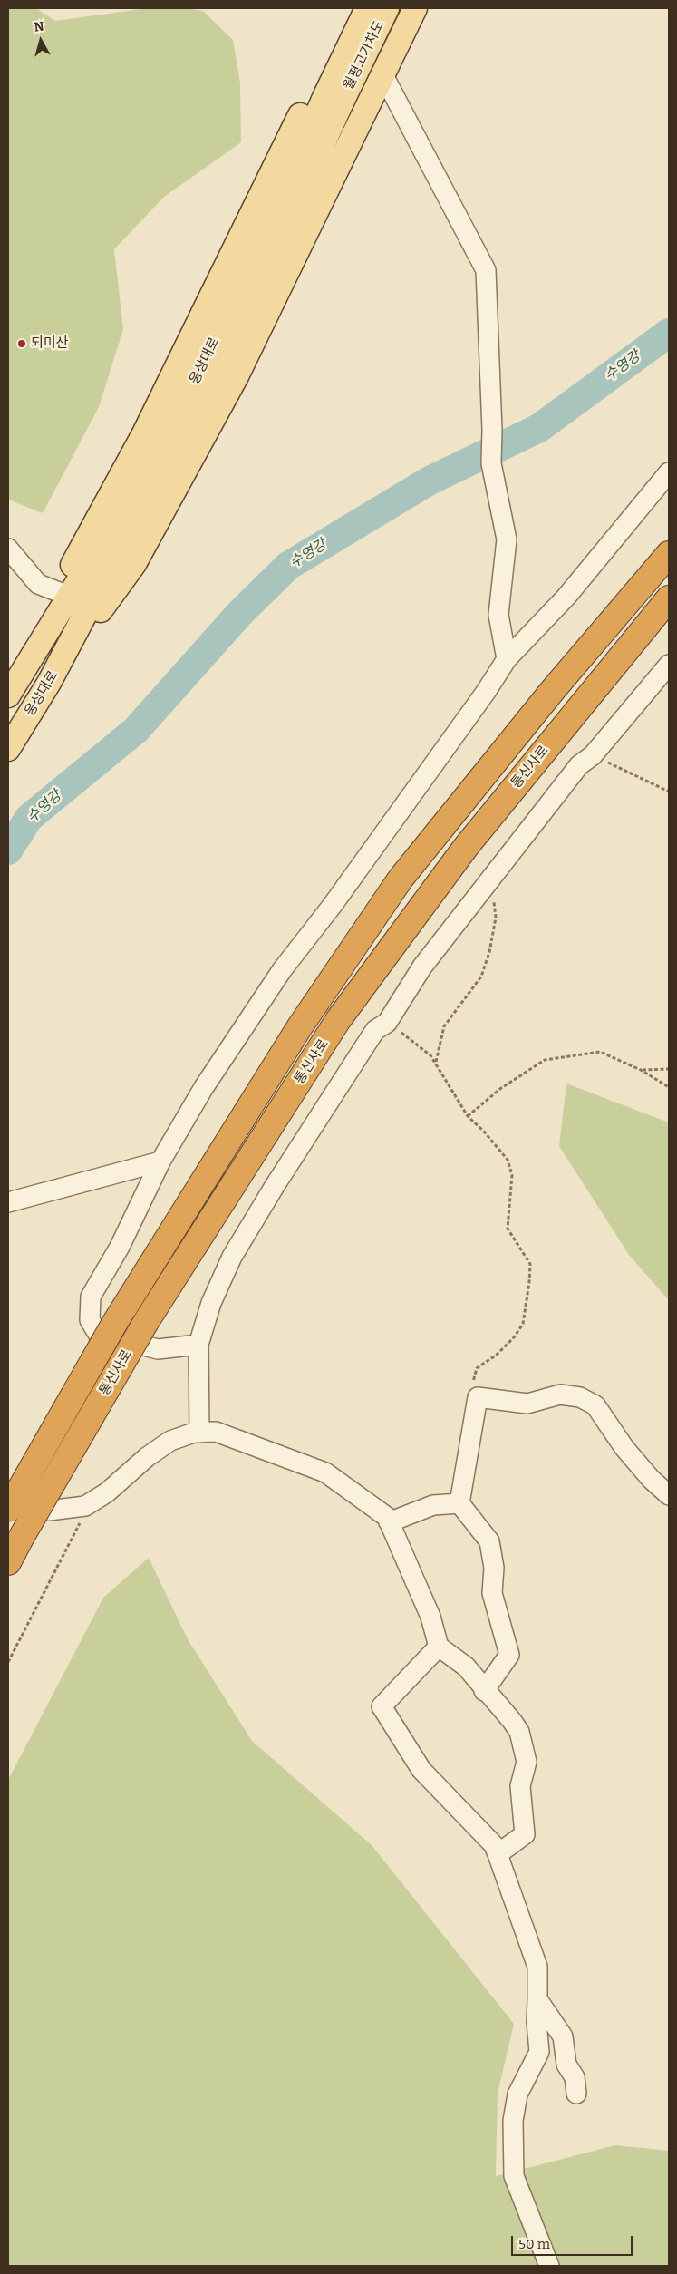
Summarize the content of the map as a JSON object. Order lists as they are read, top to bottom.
{
  "streets": {
    "highway": ["통신사로"],
    "main road": ["월평고가차도", "웅상대로"]
  },
  "crossings": [
    ["월평고가차도", "웅상대로"]
  ],
  "water": ["수영강"],
  "places": ["되미산"],
  "scale_bar": "50 m",
  "north": "top"
}
